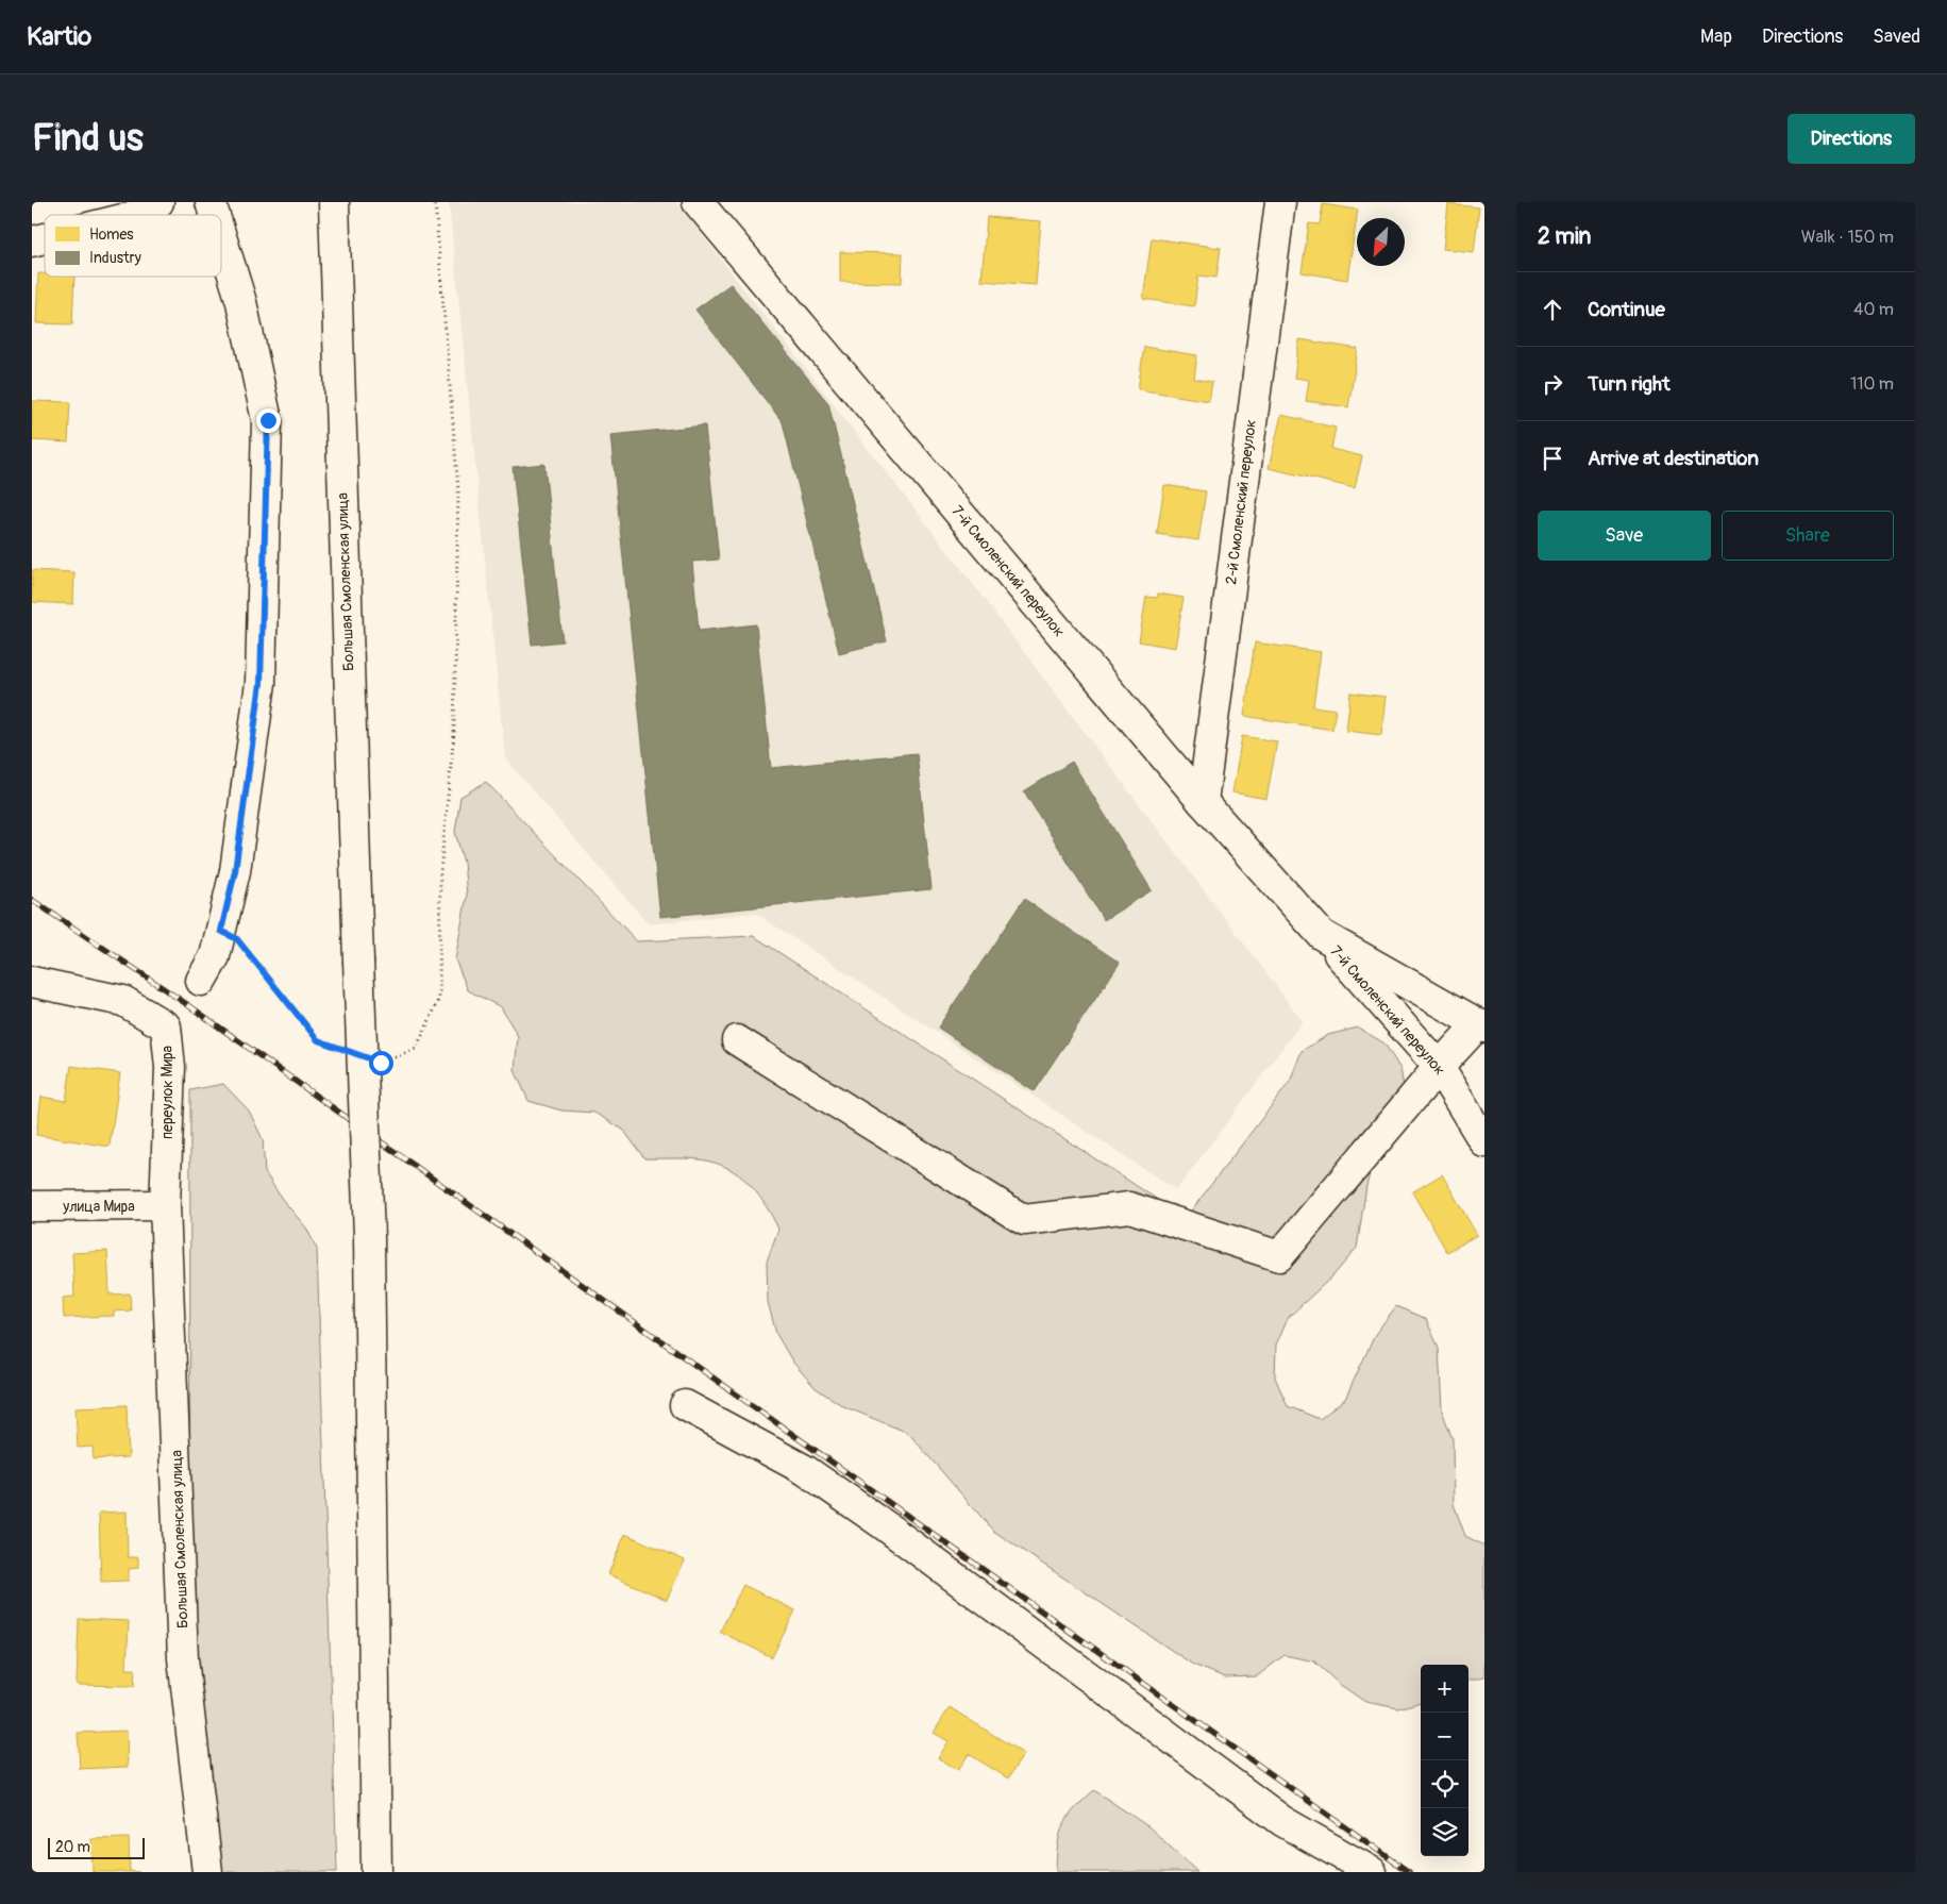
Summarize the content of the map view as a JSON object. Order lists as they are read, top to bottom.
{
  "streets": {
    "street": [
      "2-й Смоленский переулок",
      "7-й Смоленский переулок",
      "Большая Смоленская улица",
      "переулок Мира",
      "улица Мира"
    ]
  },
  "crossings": [
    ["2-й Смоленский переулок", "7-й Смоленский переулок"],
    ["Большая Смоленская улица", "переулок Мира"],
    ["Большая Смоленская улица", "улица Мира"],
    ["переулок Мира", "улица Мира"]
  ],
  "legend": ["Homes", "Industry"],
  "scale_bar": "20 m",
  "north": "bottom left",
  "page": {
    "header": "Kartio",
    "nav": ["Map", "Directions", "Saved"],
    "buttons": [
      "Directions",
      ["Save", "Share"]
    ],
    "title": "Find us",
    "heading": ["2 min", "Walk · 150 m"],
    "list": [
      ["Continue", "40 m"],
      ["Turn right", "110 m"],
      "Arrive at destination"
    ],
    "map_buttons": ["+", "−"],
    "scale": "20 m"
  }
}
